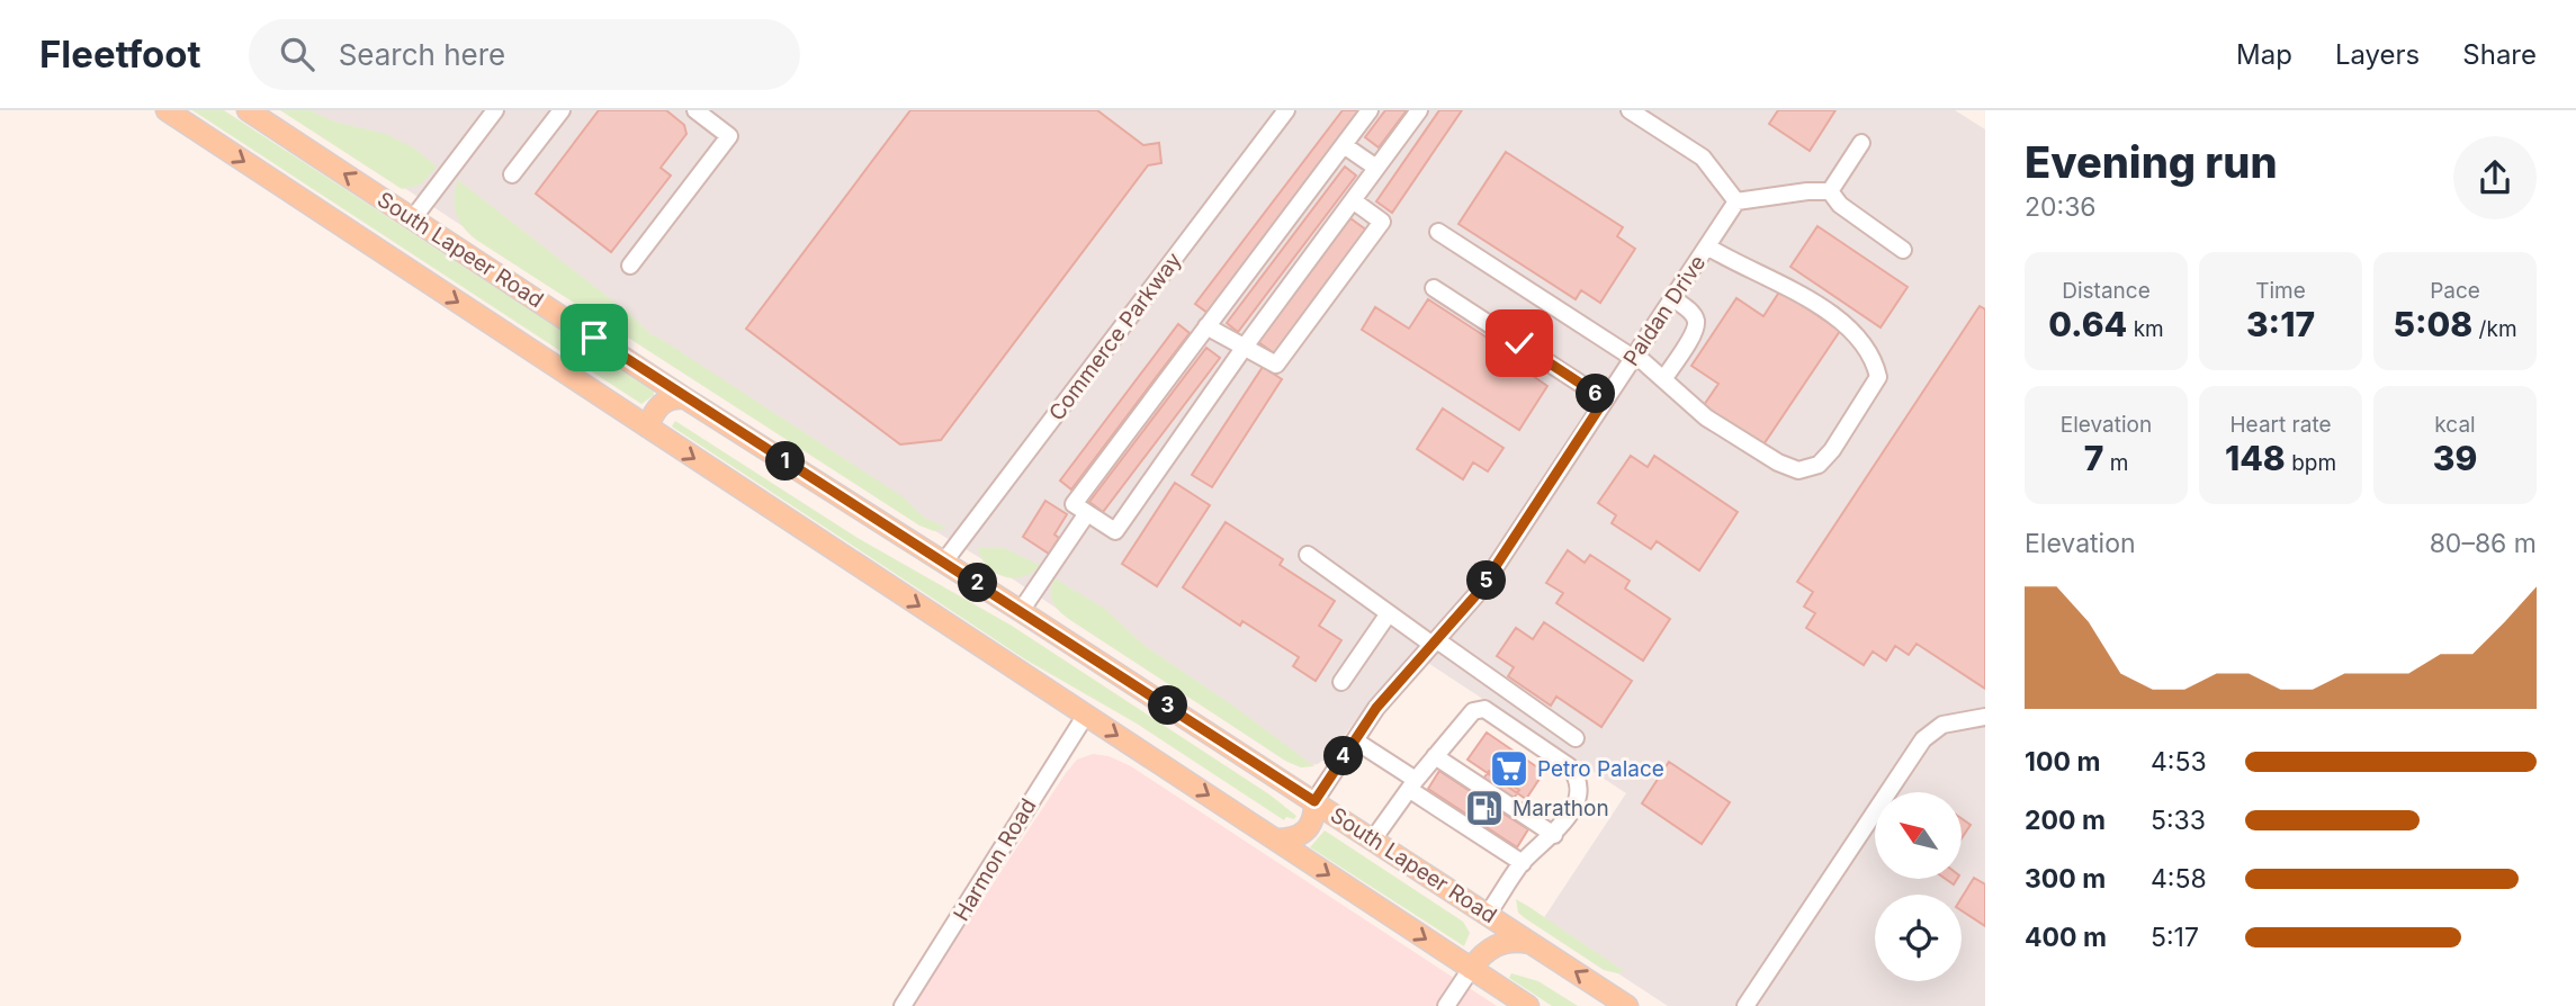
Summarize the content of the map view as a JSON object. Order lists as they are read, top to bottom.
{
  "streets": {
    "main road": ["South Lapeer Road"],
    "street": ["Paldan Drive", "Commerce Parkway", "Harmon Road"]
  },
  "crossings": [
    ["South Lapeer Road", "Paldan Drive"],
    ["South Lapeer Road", "Commerce Parkway"],
    ["South Lapeer Road", "Harmon Road"]
  ],
  "places": {
    "supermarket": ["Petro Palace"],
    "fuel station": ["Marathon"]
  },
  "north": "top left",
  "page": {
    "header": "Fleetfoot",
    "search": "Search here",
    "nav": ["Map", "Layers", "Share"],
    "heading": ["Evening run", "20:36"],
    "stats": [
      ["Distance", "0.64 km"],
      ["Time", "3:17"],
      ["Pace", "5:08 /km"],
      ["Elevation", "7 m"],
      ["Heart rate", "148 bpm"],
      ["kcal", "39"]
    ],
    "pins": [
      "6",
      "1",
      "5",
      "2",
      "3",
      "4"
    ],
    "chart": ["Elevation", "80–86 m"],
    "list": [
      {
        "name": "100 m",
        "note": "4:53"
      },
      {
        "name": "200 m",
        "note": "5:33"
      },
      {
        "name": "300 m",
        "note": "4:58"
      },
      {
        "name": "400 m",
        "note": "5:17"
      }
    ]
  }
}
